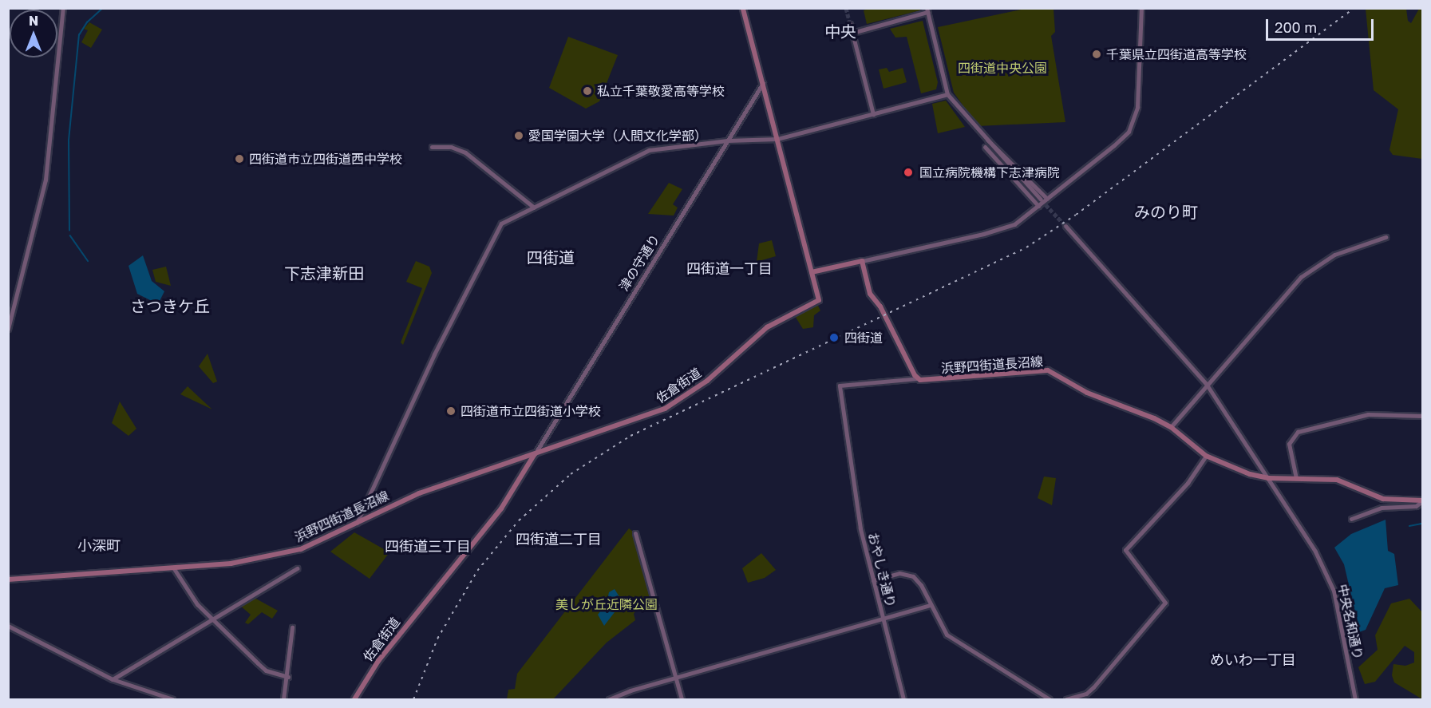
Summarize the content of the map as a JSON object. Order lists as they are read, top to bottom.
{
  "streets": {
    "main road": ["浜野四街道長沼線", "佐倉街道"],
    "street": ["津の守通り", "おやしき通り", "中央名和通り"]
  },
  "crossings": [
    ["津の守通り", "浜野四街道長沼線"],
    ["津の守通り", "佐倉街道"],
    ["浜野四街道長沼線", "佐倉街道"],
    ["浜野四街道長沼線", "おやしき通り"],
    ["浜野四街道長沼線", "中央名和通り"]
  ],
  "districts": [
    "中央",
    "みのり町",
    "四街道",
    "四街道一丁目",
    "下志津新田",
    "さつきケ丘",
    "四街道二丁目",
    "小深町",
    "四街道三丁目",
    "めいわ一丁目"
  ],
  "parks": ["四街道中央公園", "美しが丘近隣公園"],
  "places": [
    "千葉県立四街道高等学校",
    "私立千葉敬愛高等学校",
    "愛国学園大学（人間文化学部）",
    "四街道市立四街道西中学校",
    "国立病院機構下志津病院",
    "四街道",
    "四街道市立四街道小学校"
  ],
  "scale_bar": "200 m",
  "north": "top"
}
